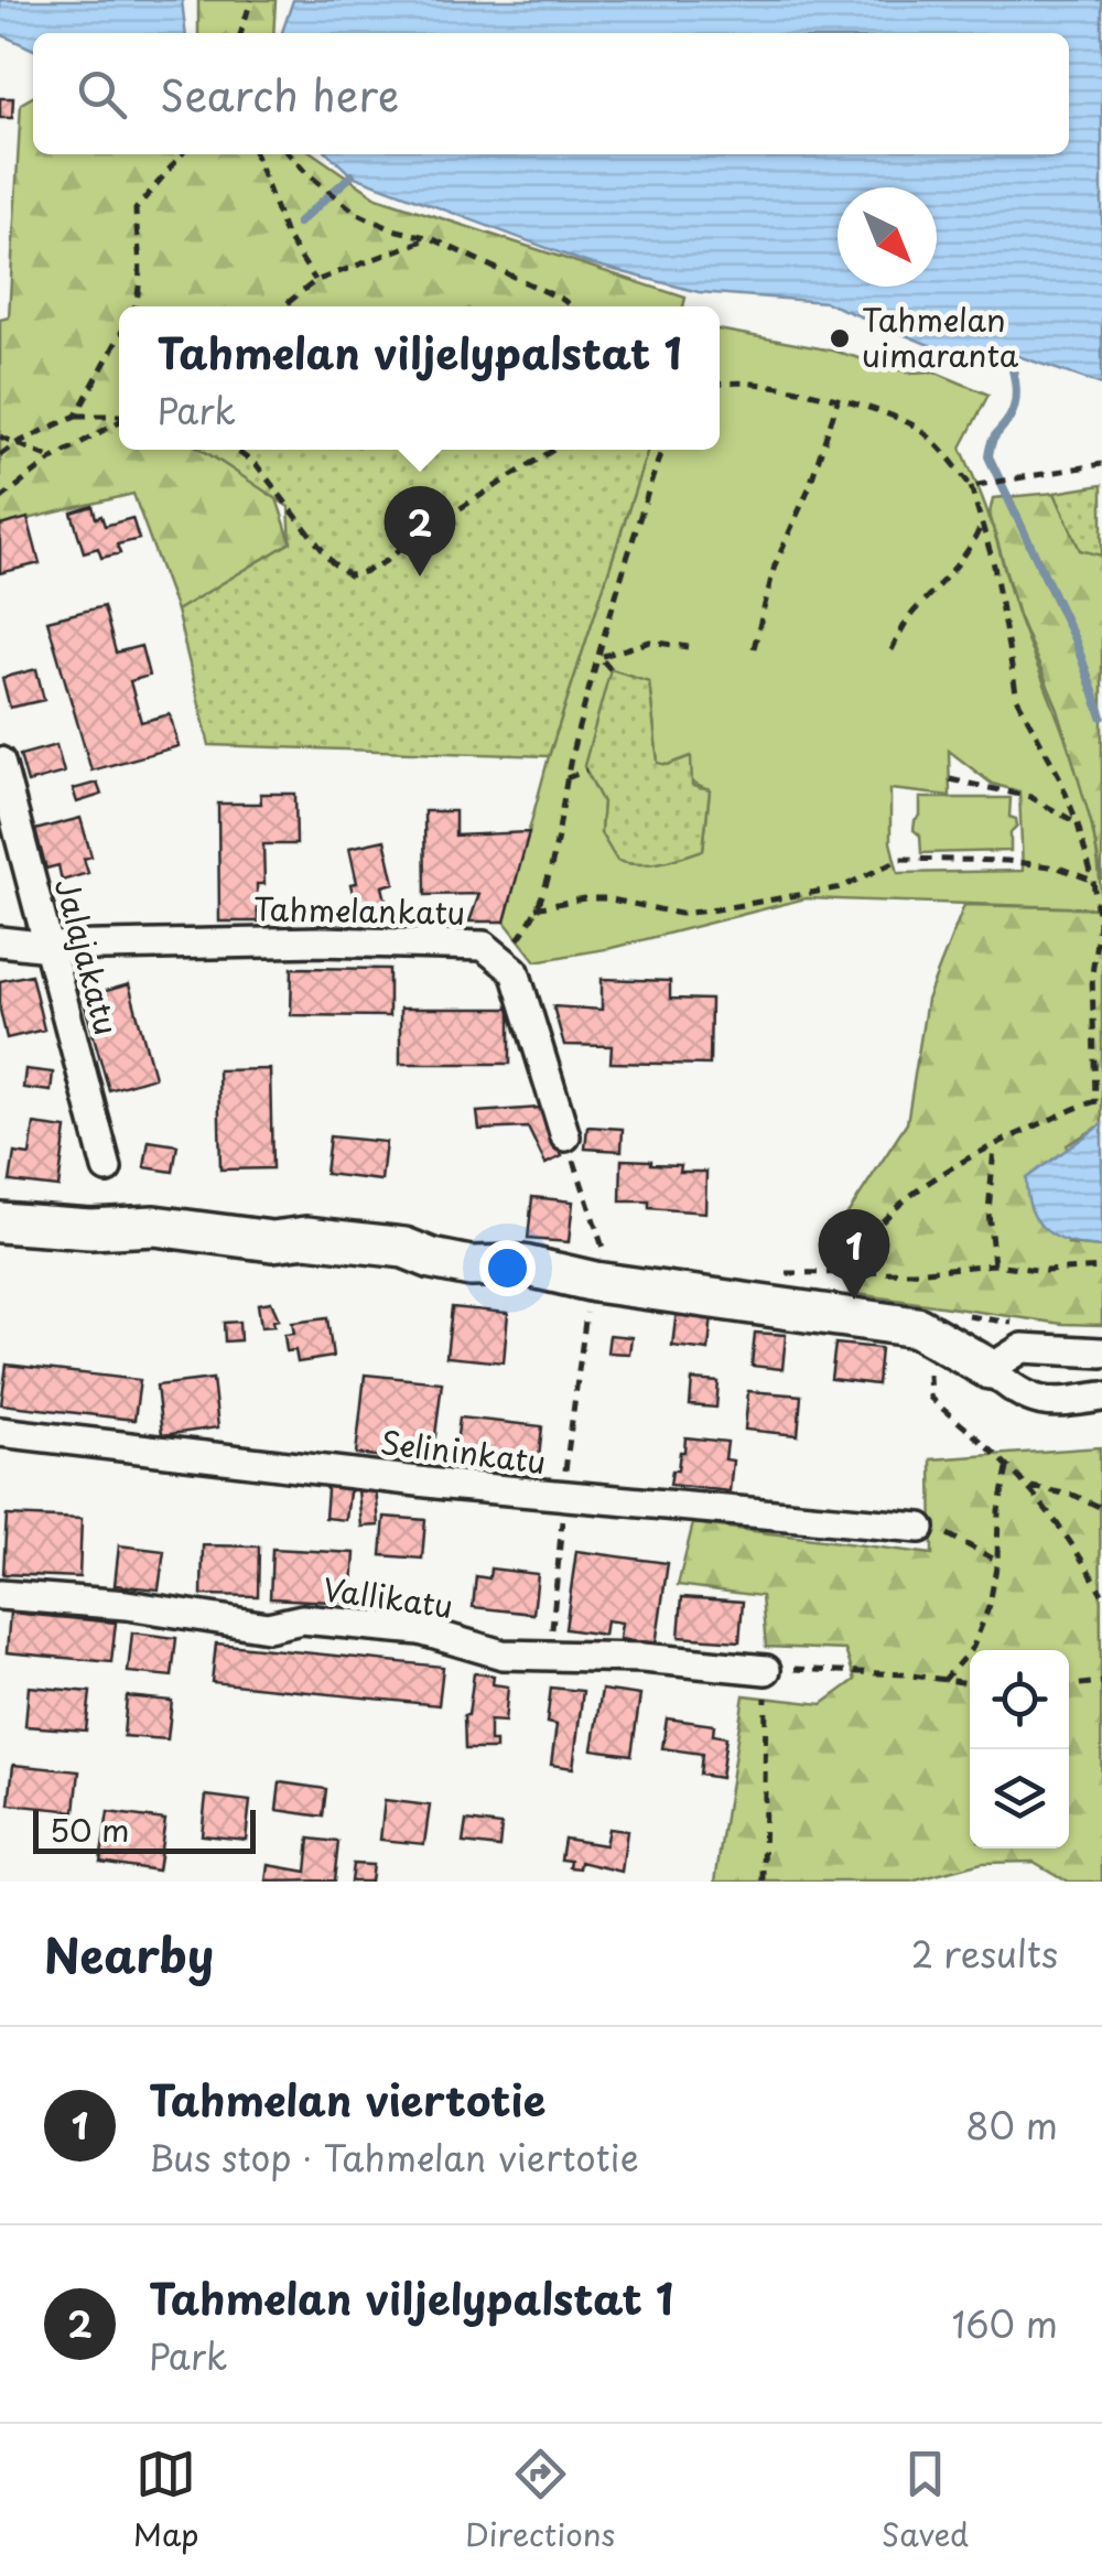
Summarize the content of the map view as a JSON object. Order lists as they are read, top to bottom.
{
  "streets": {
    "street": [
      "Tahmelankatu",
      "Jalajakatu",
      "Selininkatu",
      "Vallikatu"
    ]
  },
  "crossings": [
    ["Tahmelankatu", "Jalajakatu"]
  ],
  "places": ["Tahmelan uimaranta"],
  "scale_bar": "50 m",
  "north": "bottom right",
  "page": {
    "search": "Search here",
    "popup": ["Tahmelan viljelypalstat 1", "Park"],
    "pins": ["2", "1"],
    "scale": "50 m",
    "heading": ["Nearby", "2 results"],
    "list": [
      {
        "mark": "1",
        "name": "Tahmelan viertotie",
        "note": "Bus stop · Tahmelan viertotie",
        "value": "80 m"
      },
      {
        "mark": "2",
        "name": "Tahmelan viljelypalstat 1",
        "note": "Park",
        "value": "160 m"
      }
    ],
    "nav": ["Map", "Directions", "Saved"]
  }
}
